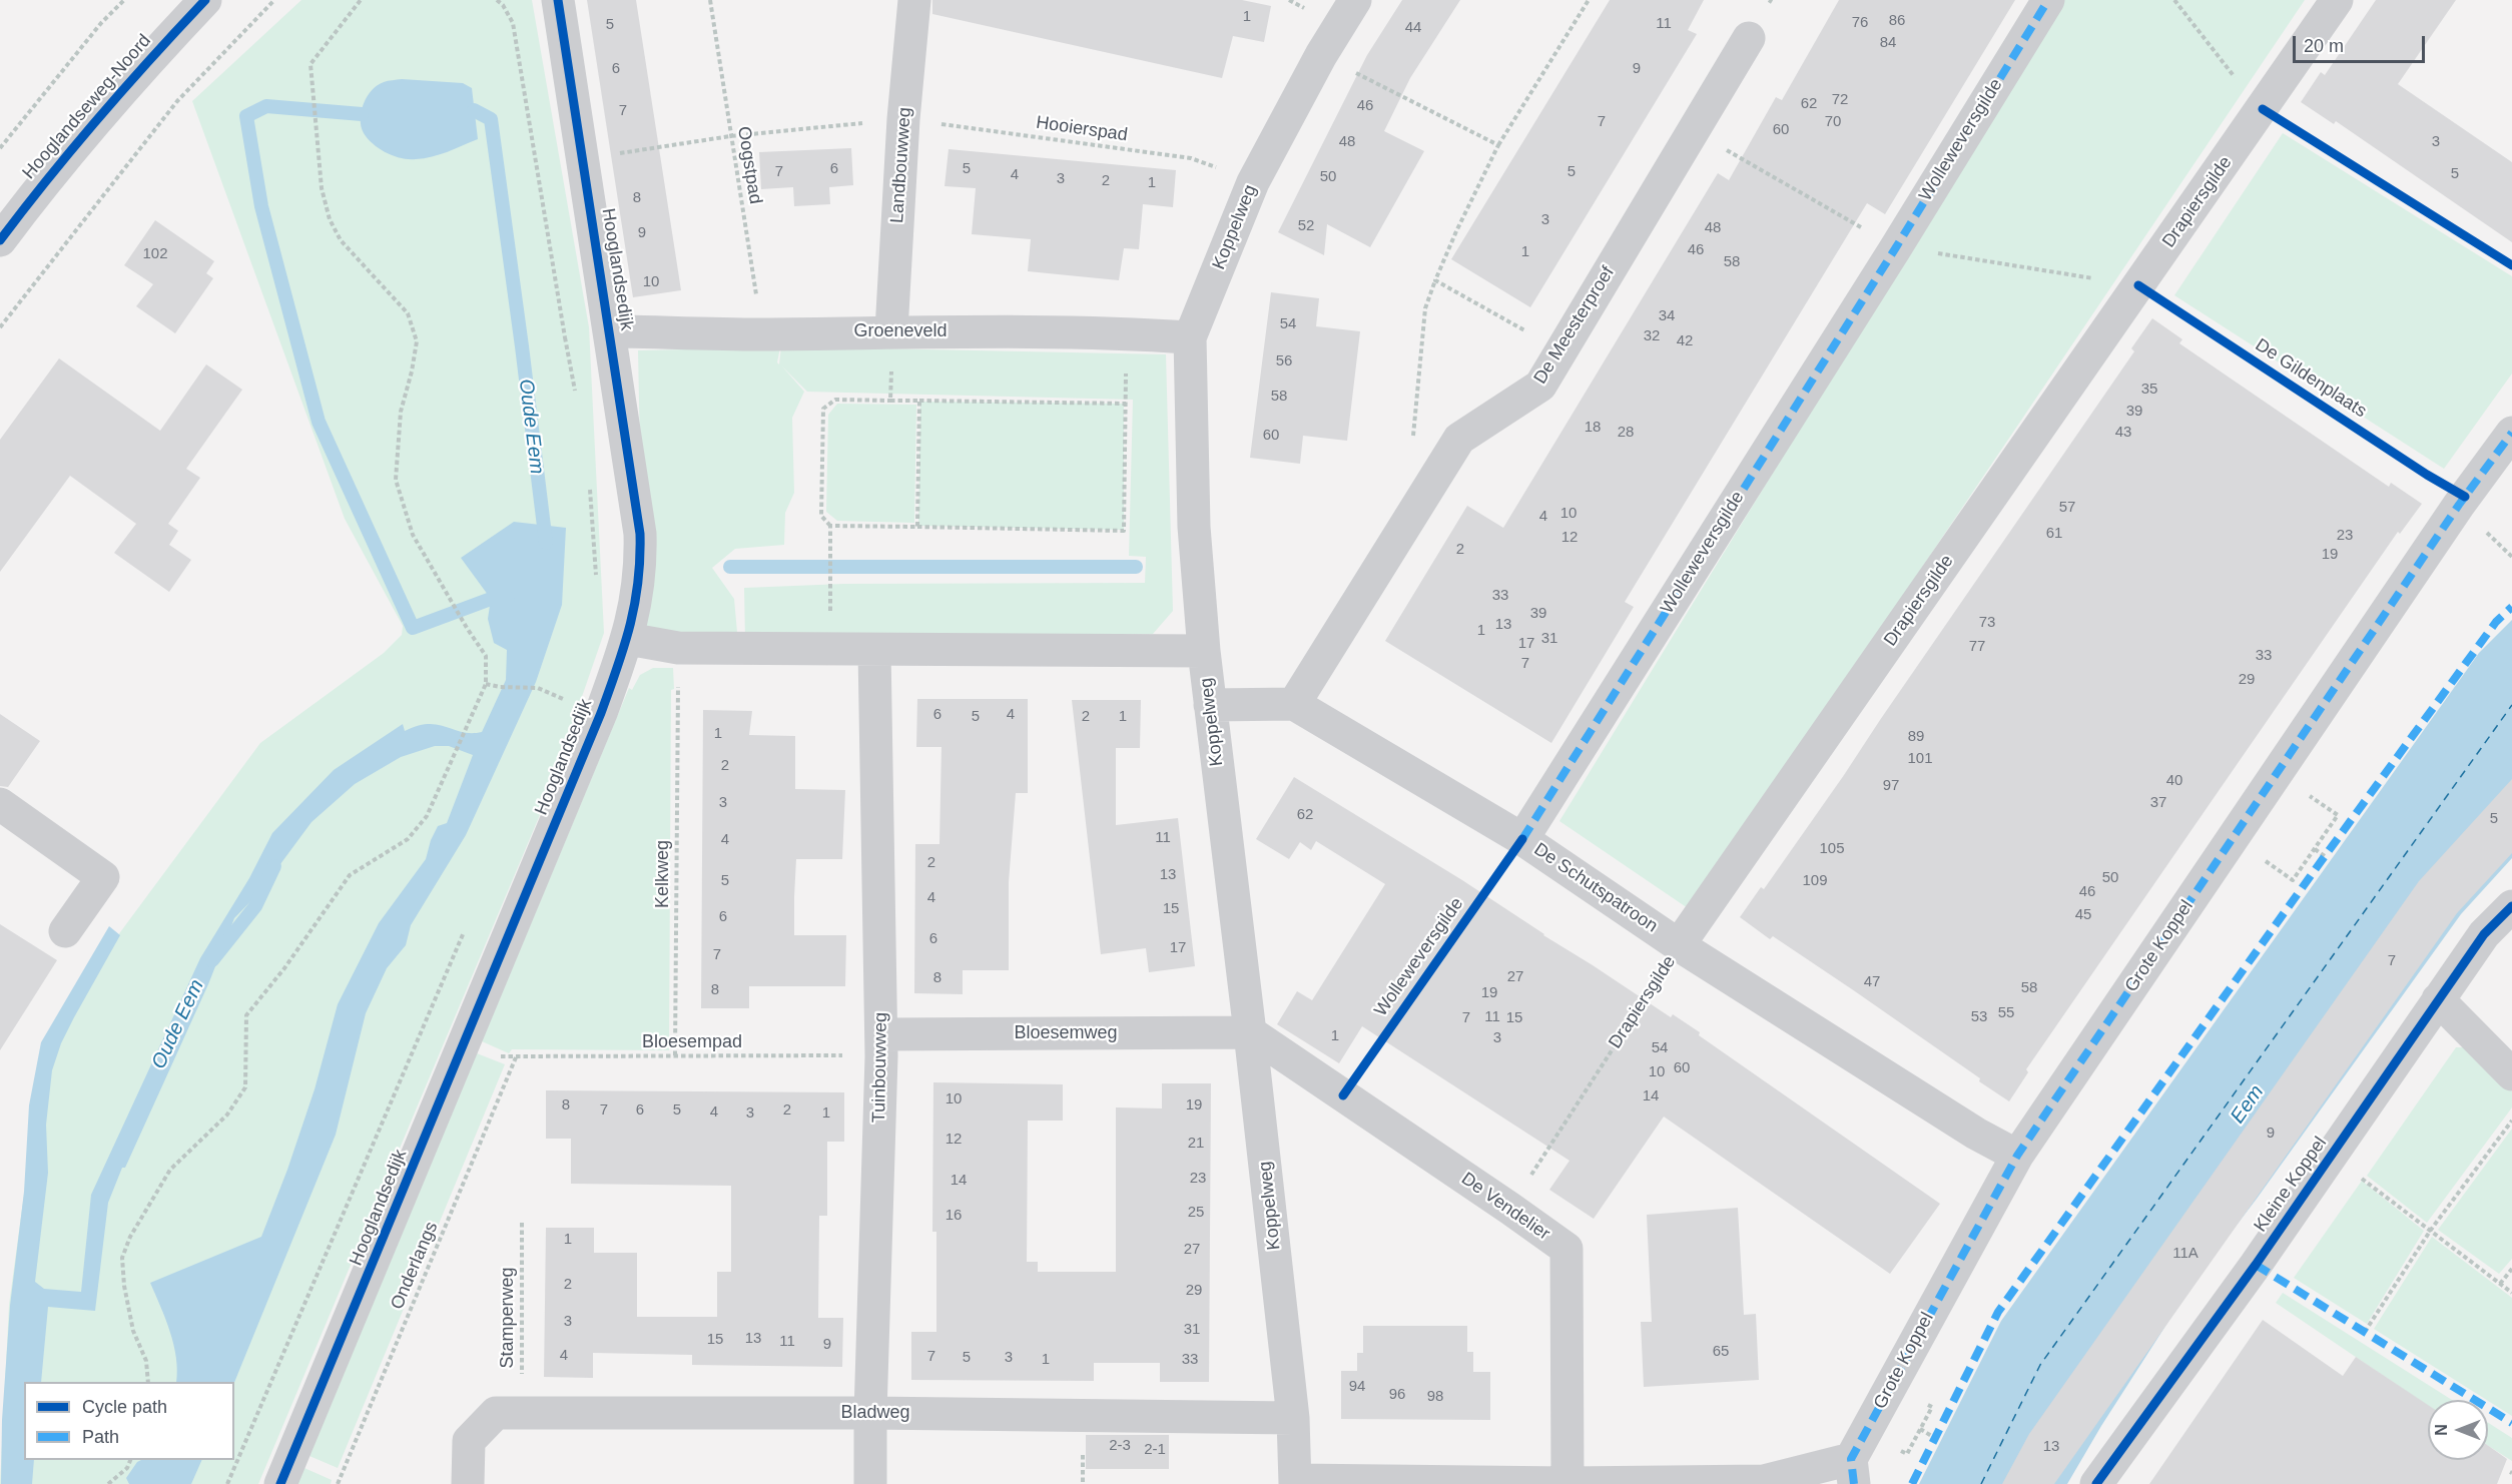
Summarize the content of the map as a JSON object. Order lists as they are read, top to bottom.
{
  "streets": {
    "street": [
      "Hooglandseweg-Noord",
      "Wolleweversgilde",
      "Landbouwweg",
      "Drapiersgilde",
      "Koppelweg",
      "Hooglandsedijk",
      "De Meesterproef",
      "Groeneveld",
      "De Schutspatroon",
      "Grote Koppel",
      "Bloesemweg",
      "Tuinbouwweg",
      "Kleine Koppel",
      "De Vendelier",
      "Bladweg"
    ],
    "path": [
      "Hooierspad",
      "Oogstpad",
      "Kelkweg",
      "Bloesempad",
      "Onderlangs",
      "Stamperweg"
    ],
    "cycle path": ["De Gildenplaats"]
  },
  "crossings": [
    ["Hooierspad", "Oogstpad"],
    ["Hooierspad", "Landbouwweg"],
    ["Hooierspad", "Koppelweg"],
    ["Hooierspad", "Hooglandsedijk"],
    ["Wolleweversgilde", "De Schutspatroon"],
    ["Oogstpad", "Groeneveld"],
    ["Landbouwweg", "Groeneveld"],
    ["Drapiersgilde", "De Schutspatroon"],
    ["Drapiersgilde", "De Vendelier"],
    ["Koppelweg", "Groeneveld"],
    ["Koppelweg", "Grote Koppel"],
    ["Koppelweg", "Bloesemweg"],
    ["Koppelweg", "De Vendelier"],
    ["Koppelweg", "Bladweg"],
    ["Hooglandsedijk", "Groeneveld"],
    ["De Meesterproef", "De Schutspatroon"],
    ["Kelkweg", "Bloesempad"],
    ["De Schutspatroon", "Grote Koppel"],
    ["Bloesemweg", "Bloesempad"],
    ["Bloesemweg", "Tuinbouwweg"],
    ["Bloesemweg", "De Vendelier"],
    ["Bloesempad", "Tuinbouwweg"],
    ["Bloesempad", "Onderlangs"],
    ["Tuinbouwweg", "Bladweg"],
    ["Stamperweg", "Bladweg"]
  ],
  "water": ["Oude Eem", "Eem"],
  "house_numbers": [
    "1",
    "86",
    "76",
    "11",
    "5",
    "44",
    "84",
    "6",
    "9",
    "72",
    "62",
    "46",
    "7",
    "7",
    "70",
    "60",
    "48",
    "3",
    "6",
    "5",
    "7",
    "5",
    "5",
    "4",
    "50",
    "3",
    "2",
    "1",
    "8",
    "3",
    "52",
    "48",
    "9",
    "46",
    "1",
    "102",
    "58",
    "10",
    "34",
    "54",
    "32",
    "42",
    "56",
    "35",
    "58",
    "39",
    "18",
    "28",
    "43",
    "60",
    "57",
    "10",
    "4",
    "61",
    "23",
    "12",
    "2",
    "19",
    "33",
    "39",
    "73",
    "13",
    "1",
    "31",
    "17",
    "77",
    "33",
    "7",
    "29",
    "6",
    "4",
    "5",
    "2",
    "1",
    "1",
    "89",
    "101",
    "2",
    "40",
    "97",
    "3",
    "37",
    "62",
    "5",
    "11",
    "4",
    "105",
    "2",
    "13",
    "50",
    "5",
    "109",
    "46",
    "4",
    "15",
    "45",
    "6",
    "6",
    "17",
    "7",
    "7",
    "27",
    "8",
    "47",
    "58",
    "8",
    "19",
    "55",
    "11",
    "53",
    "7",
    "15",
    "1",
    "3",
    "54",
    "60",
    "10",
    "14",
    "10",
    "8",
    "19",
    "7",
    "6",
    "5",
    "2",
    "4",
    "3",
    "1",
    "9",
    "12",
    "21",
    "23",
    "14",
    "25",
    "16",
    "1",
    "27",
    "11A",
    "2",
    "29",
    "3",
    "31",
    "13",
    "15",
    "11",
    "9",
    "65",
    "4",
    "7",
    "5",
    "3",
    "1",
    "33",
    "94",
    "96",
    "98",
    "2-3",
    "13",
    "2-1"
  ],
  "legend": ["Cycle path", "Path"],
  "scale_bar": "20 m",
  "north": "left"
}
